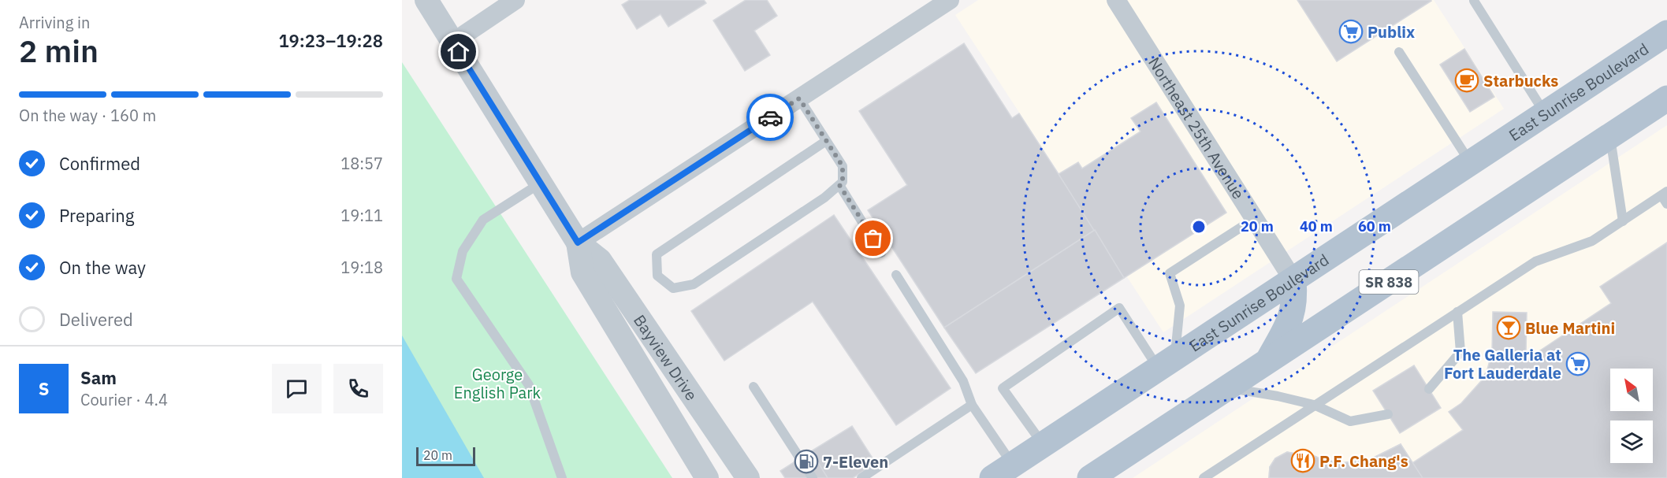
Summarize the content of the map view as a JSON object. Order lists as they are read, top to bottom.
{
  "streets": {
    "main road": ["East Sunrise Boulevard", "SR 838"],
    "street": ["Northeast 25th Avenue", "Bayview Drive"]
  },
  "crossings": [
    ["East Sunrise Boulevard", "Northeast 25th Avenue"]
  ],
  "parks": ["George English Park"],
  "places": {
    "supermarket": ["Publix", "The Galleria at Fort Lauderdale"],
    "cafe": ["Starbucks"],
    "bar": ["Blue Martini"],
    "restaurant": ["P.F. Chang's"],
    "fuel station": ["7-Eleven"]
  },
  "scale_bar": "20 m",
  "north": "top left",
  "page": {
    "heading": ["2 min", "Arriving in", "19:23–19:28"],
    "panel": ["Sam", "Courier · 4.4"],
    "bar": "On the way · 160 m",
    "list": [
      ["Confirmed", "18:57"],
      ["Preparing", "19:11"],
      ["On the way", "19:18"],
      "Delivered"
    ],
    "round": "S",
    "scale": "20 m"
  },
  "rings": ["20 m", "40 m", "60 m"]
}
